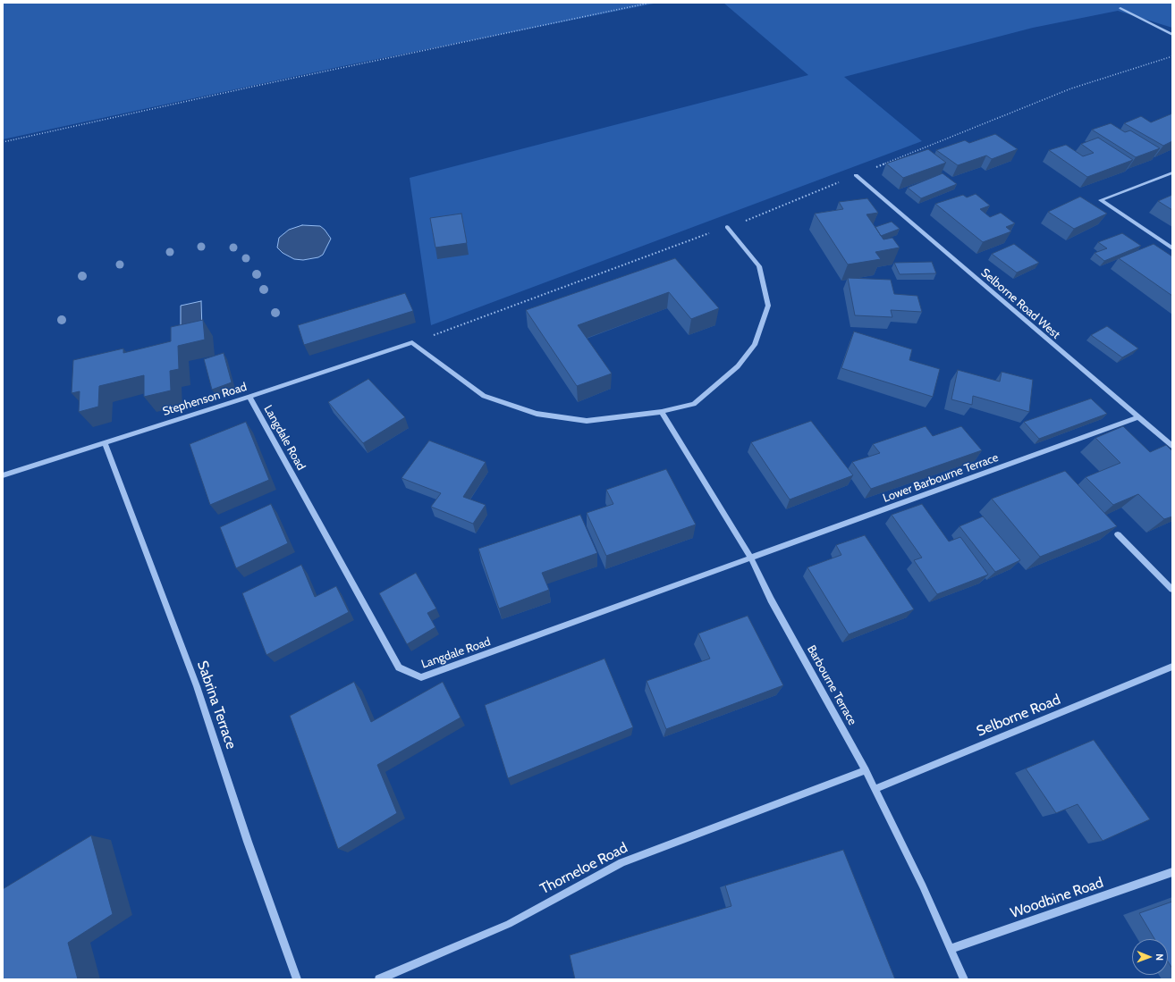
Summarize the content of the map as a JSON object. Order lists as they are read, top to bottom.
{
  "streets": {
    "street": [
      "Selborne Road West",
      "Stephenson Road",
      "Langdale Road",
      "Lower Barbourne Terrace",
      "Barbourne Terrace",
      "Sabrina Terrace",
      "Selborne Road",
      "Thorneloe Road",
      "Woodbine Road"
    ]
  },
  "crossings": [
    ["Selborne Road West", "Lower Barbourne Terrace"],
    ["Stephenson Road", "Langdale Road"],
    ["Stephenson Road", "Sabrina Terrace"],
    ["Langdale Road", "Lower Barbourne Terrace"],
    ["Langdale Road", "Barbourne Terrace"],
    ["Lower Barbourne Terrace", "Barbourne Terrace"],
    ["Barbourne Terrace", "Selborne Road"],
    ["Barbourne Terrace", "Thorneloe Road"],
    ["Barbourne Terrace", "Woodbine Road"]
  ],
  "north": "right"
}
